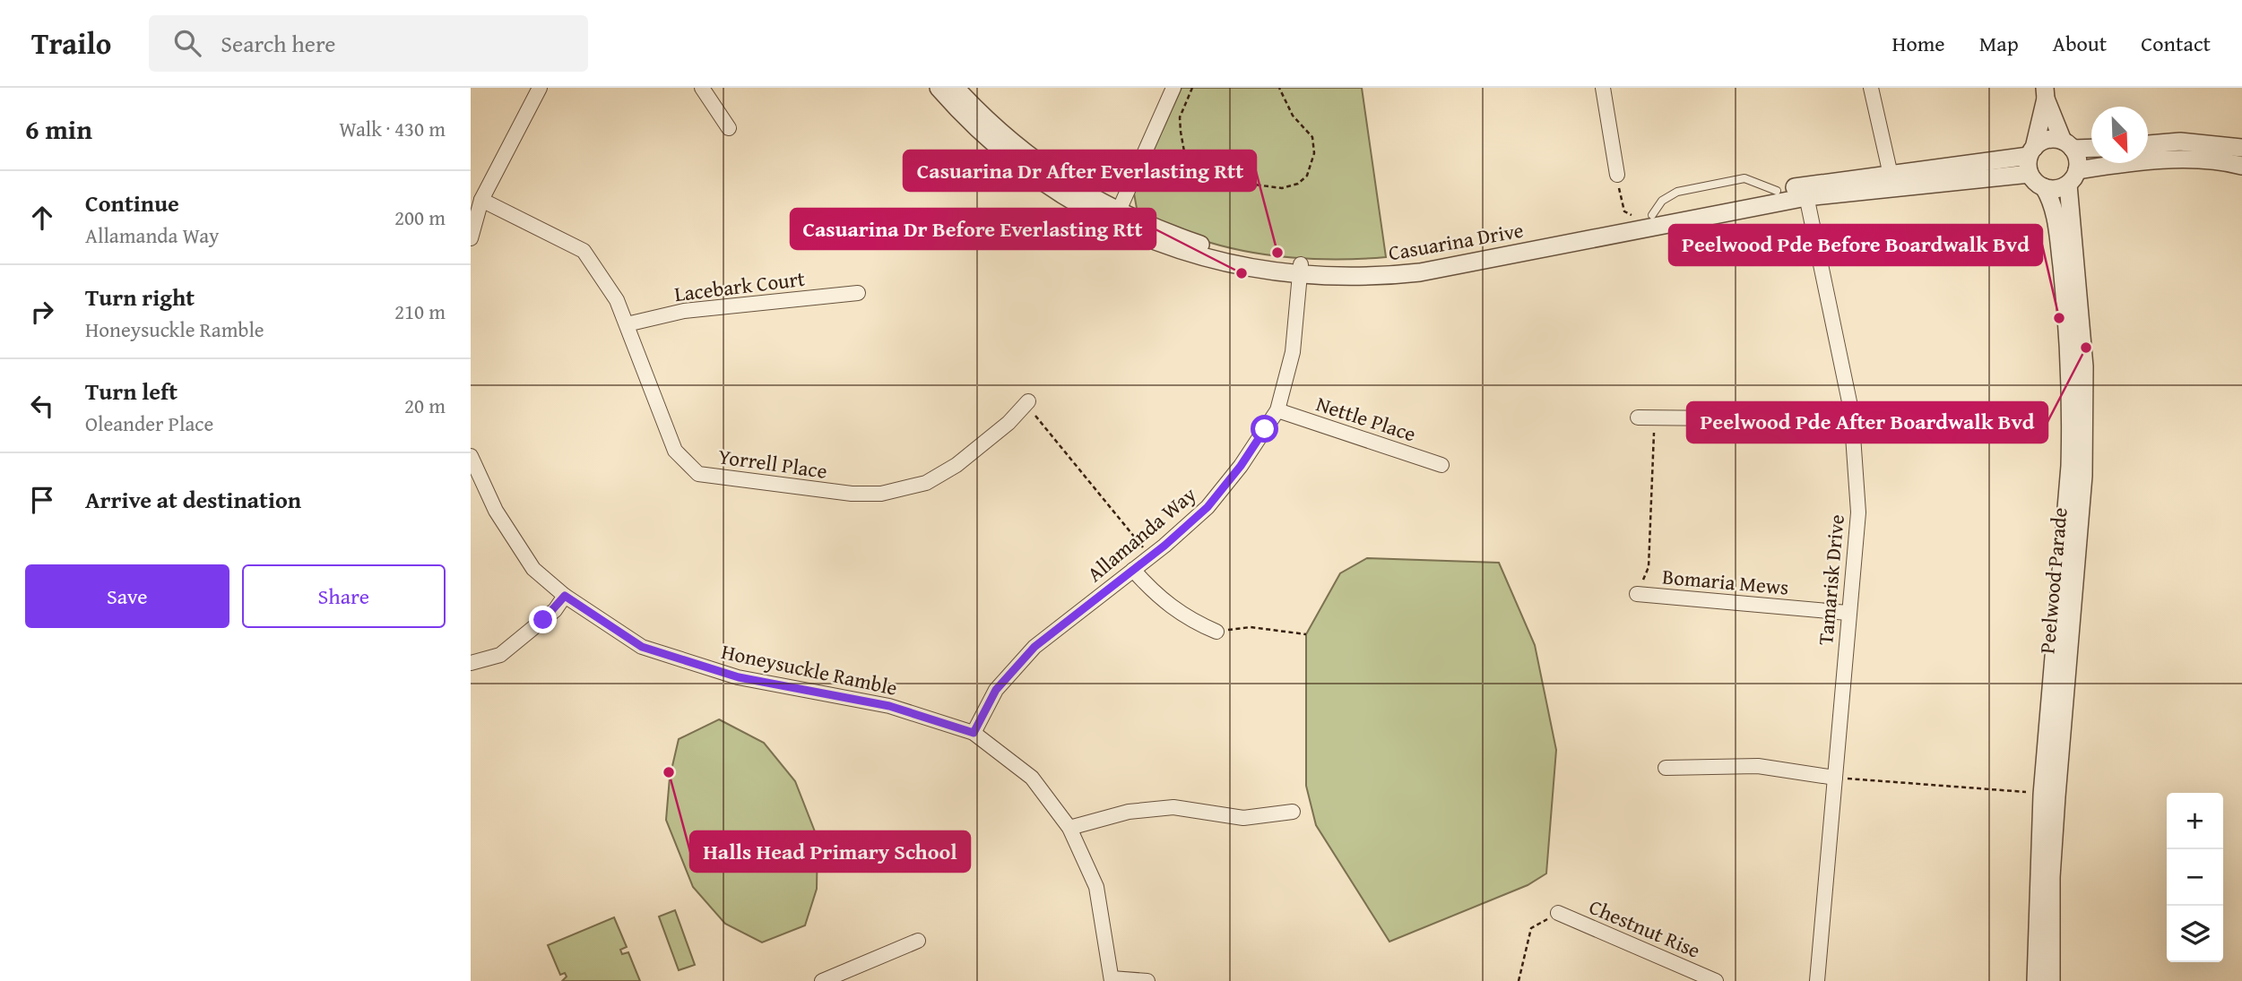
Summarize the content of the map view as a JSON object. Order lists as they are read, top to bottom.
{
  "streets": {
    "street": [
      "Casuarina Drive",
      "Lacebark Court",
      "Nettle Place",
      "Yorrell Place",
      "Allamanda Way",
      "Tamarisk Drive",
      "Peelwood Parade",
      "Bomaria Mews",
      "Honeysuckle Ramble",
      "Chestnut Rise"
    ]
  },
  "crossings": [
    ["Casuarina Drive", "Allamanda Way"],
    ["Casuarina Drive", "Tamarisk Drive"],
    ["Casuarina Drive", "Peelwood Parade"],
    ["Lacebark Court", "Yorrell Place"],
    ["Nettle Place", "Allamanda Way"],
    ["Allamanda Way", "Honeysuckle Ramble"],
    ["Tamarisk Drive", "Bomaria Mews"]
  ],
  "places": [
    "Casuarina Dr After Everlasting Rtt",
    "Casuarina Dr Before Everlasting Rtt",
    "Peelwood Pde Before Boardwalk Bvd",
    "Peelwood Pde After Boardwalk Bvd",
    "Halls Head Primary School"
  ],
  "north": "bottom right",
  "page": {
    "header": "Trailo",
    "search": "Search here",
    "nav": [
      "Home",
      "Map",
      "About",
      "Contact"
    ],
    "heading": ["6 min", "Walk · 430 m"],
    "list": [
      ["Continue", "Allamanda Way", "200 m"],
      ["Turn right", "Honeysuckle Ramble", "210 m"],
      ["Turn left", "Oleander Place", "20 m"],
      "Arrive at destination"
    ],
    "buttons": ["Save", "Share"],
    "map_buttons": ["+", "−"]
  }
}
